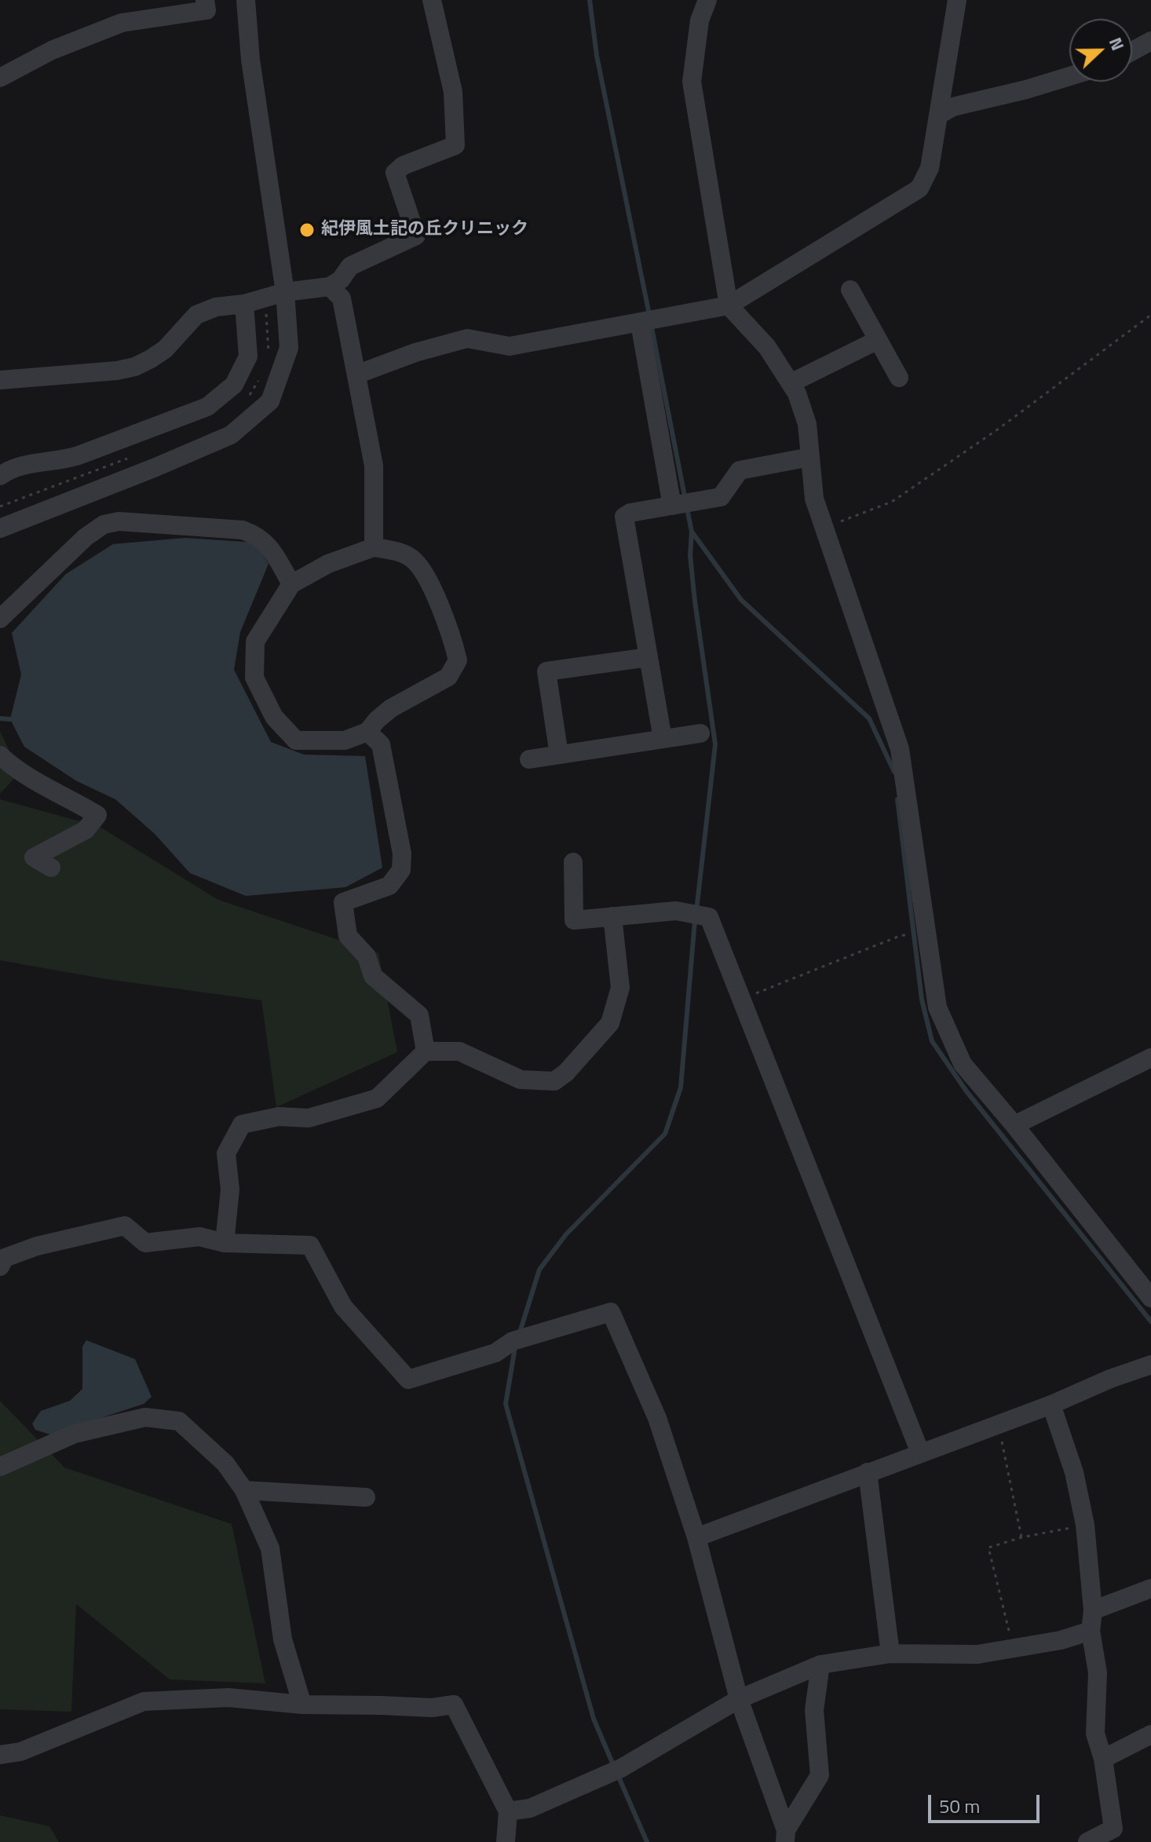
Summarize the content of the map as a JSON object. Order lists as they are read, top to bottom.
{
  "places": ["紀伊風土記の丘クリニック"],
  "scale_bar": "50 m",
  "north": "right"
}
